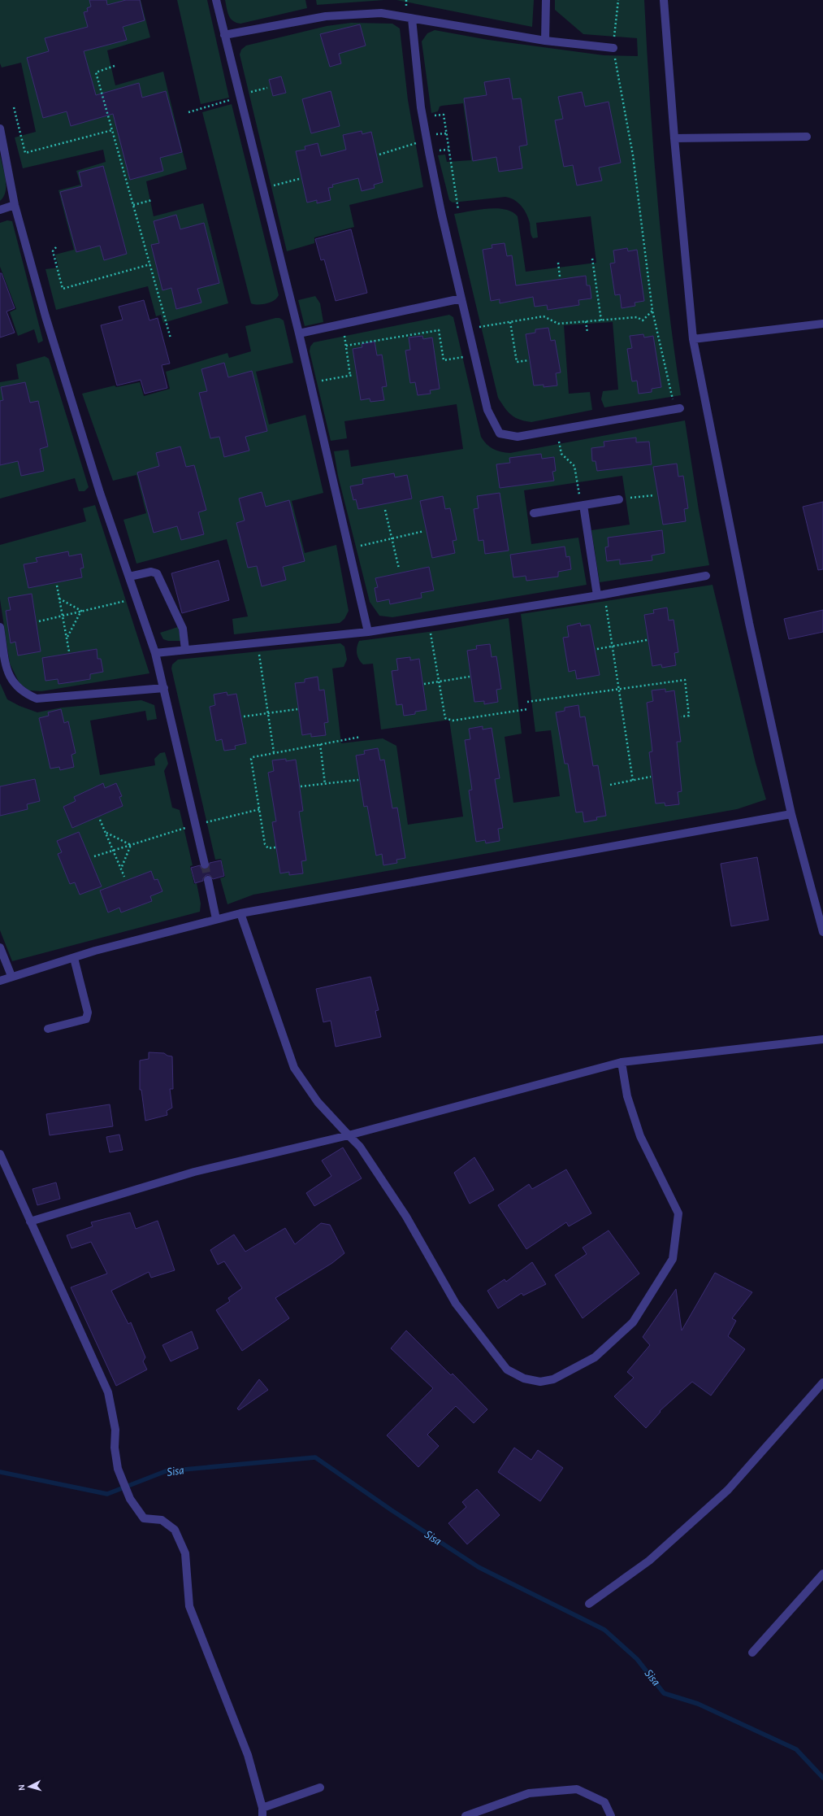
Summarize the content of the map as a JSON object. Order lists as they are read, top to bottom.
{
  "water": ["Sisa"],
  "north": "left"
}
